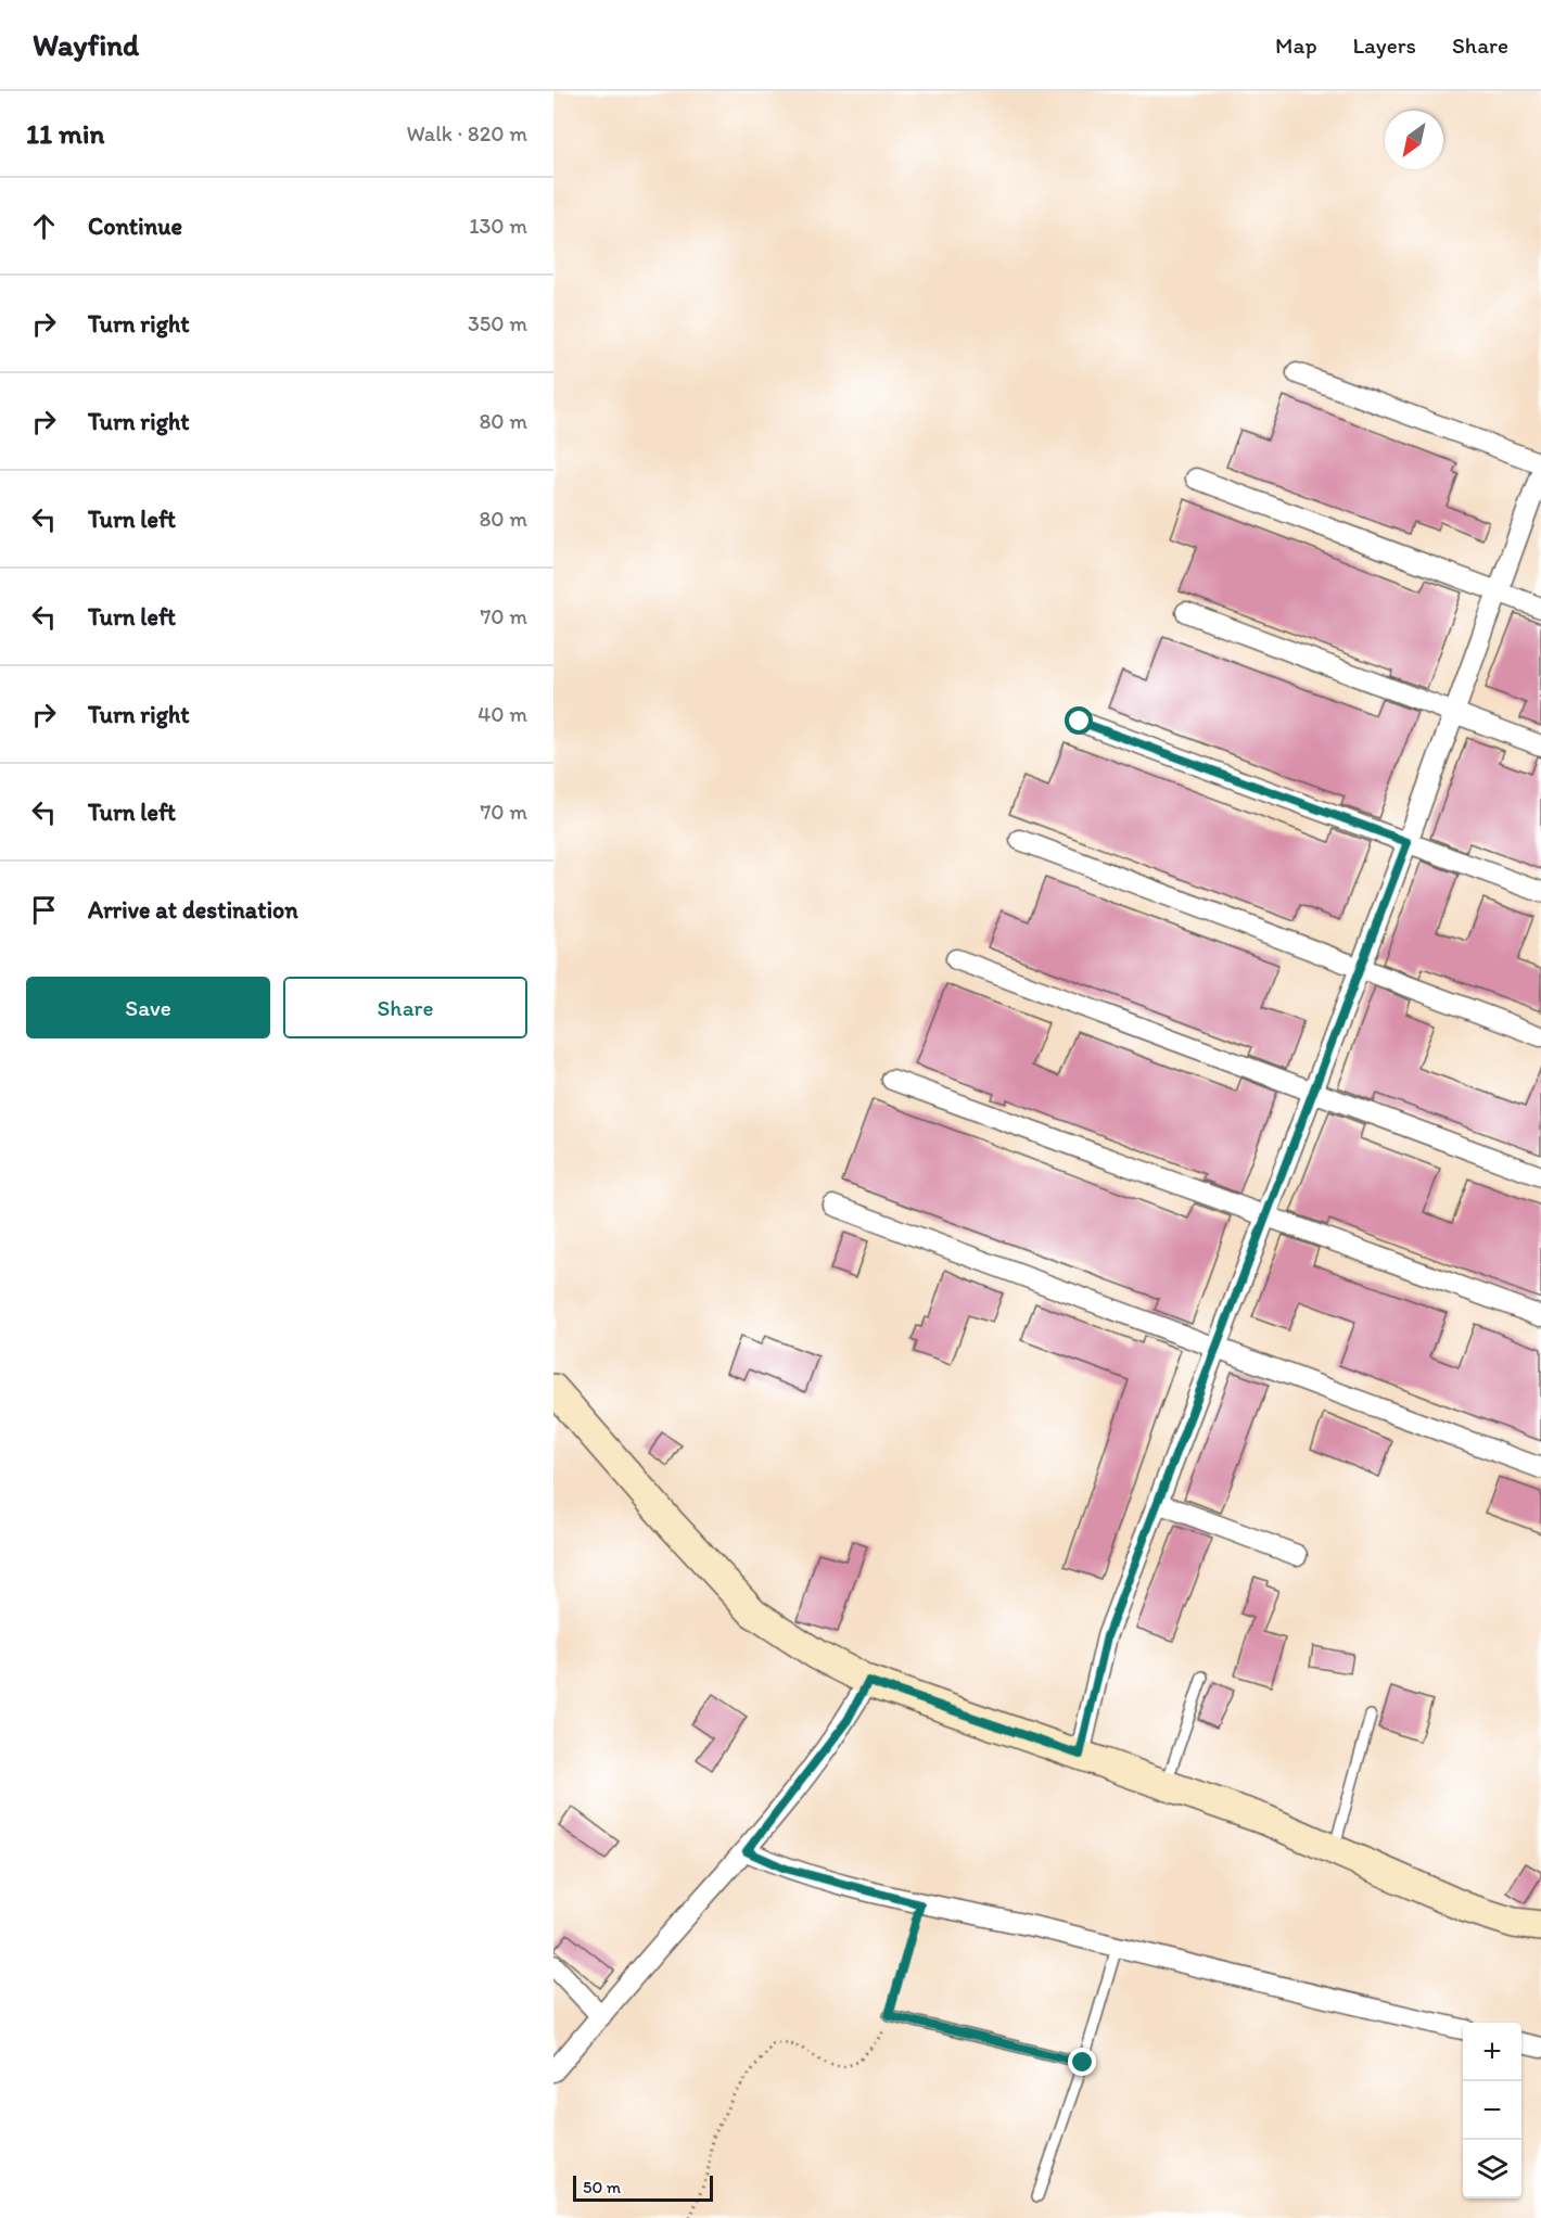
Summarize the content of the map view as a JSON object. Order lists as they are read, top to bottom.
{
  "scale_bar": "50 m",
  "north": "bottom left",
  "page": {
    "header": "Wayfind",
    "nav": ["Map", "Layers", "Share"],
    "heading": ["11 min", "Walk · 820 m"],
    "list": [
      ["Continue", "130 m"],
      ["Turn right", "350 m"],
      ["Turn right", "80 m"],
      ["Turn left", "80 m"],
      ["Turn left", "70 m"],
      ["Turn right", "40 m"],
      ["Turn left", "70 m"],
      "Arrive at destination"
    ],
    "buttons": ["Save", "Share"],
    "map_buttons": ["+", "−"],
    "scale": "50 m"
  }
}
